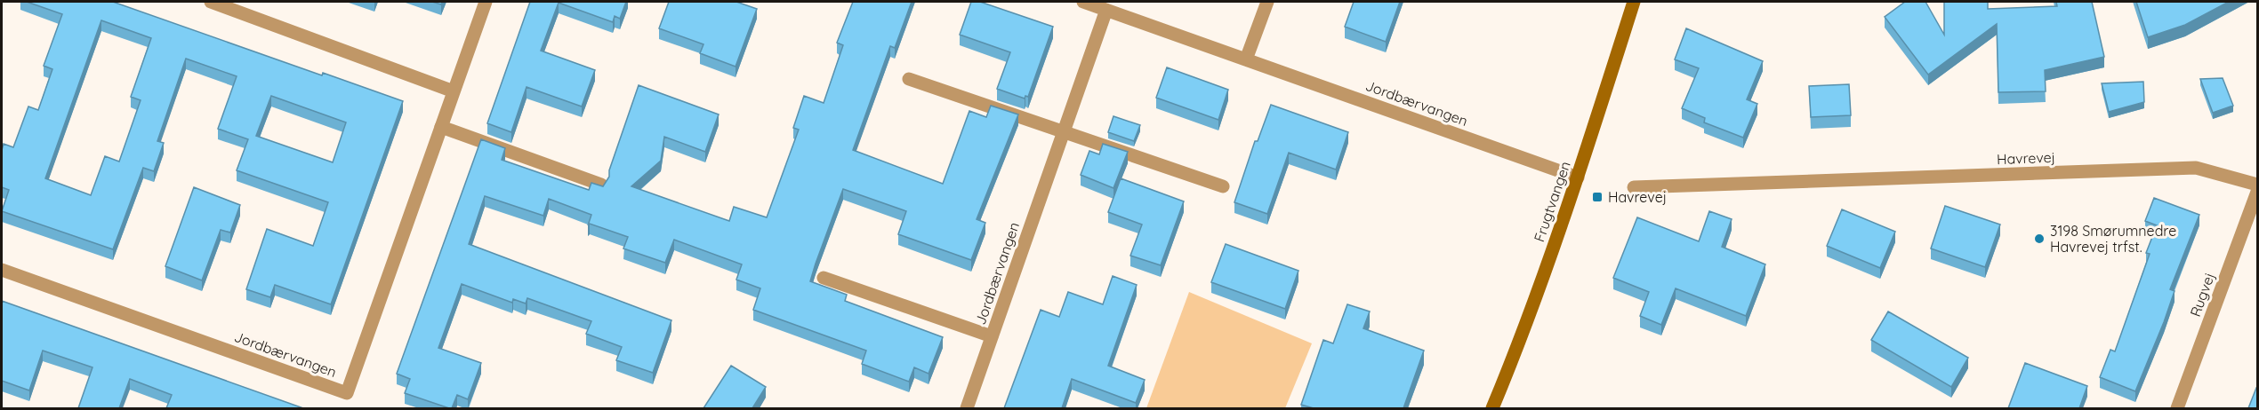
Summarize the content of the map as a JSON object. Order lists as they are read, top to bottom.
{
  "streets": {
    "street": [
      "Jordbærvangen",
      "Havrevej",
      "Frugtvangen",
      "Rugvej"
    ]
  },
  "crossings": [
    ["Jordbærvangen", "Frugtvangen"]
  ],
  "places": {
    "transit": ["Havrevej"],
    "other": ["3198 Smørumnedre Havrevej trfst."]
  }
}
